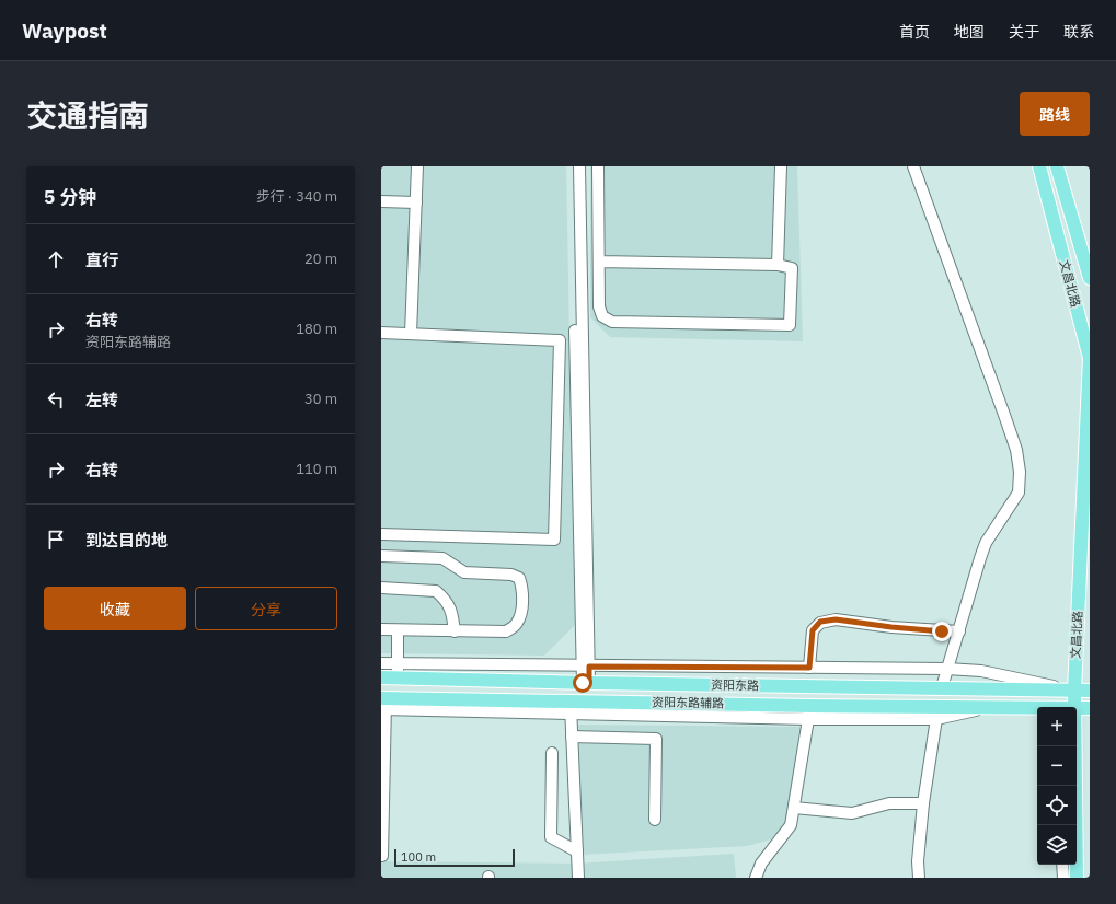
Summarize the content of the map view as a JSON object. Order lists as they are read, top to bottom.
{
  "streets": {
    "main road": ["文昌北路", "资阳东路"]
  },
  "crossings": [
    ["文昌北路", "资阳东路"]
  ],
  "scale_bar": "100 m",
  "page": {
    "header": "Waypost",
    "nav": [
      "首页",
      "地图",
      "关于",
      "联系"
    ],
    "title": "交通指南",
    "buttons": [
      "路线",
      ["收藏", "分享"]
    ],
    "heading": ["5 分钟", "步行 · 340 m"],
    "list": [
      ["直行", "20 m"],
      ["右转", "资阳东路辅路", "180 m"],
      ["左转", "30 m"],
      ["右转", "110 m"],
      "到达目的地"
    ],
    "map_buttons": ["+", "−"],
    "scale": "100 m"
  }
}
